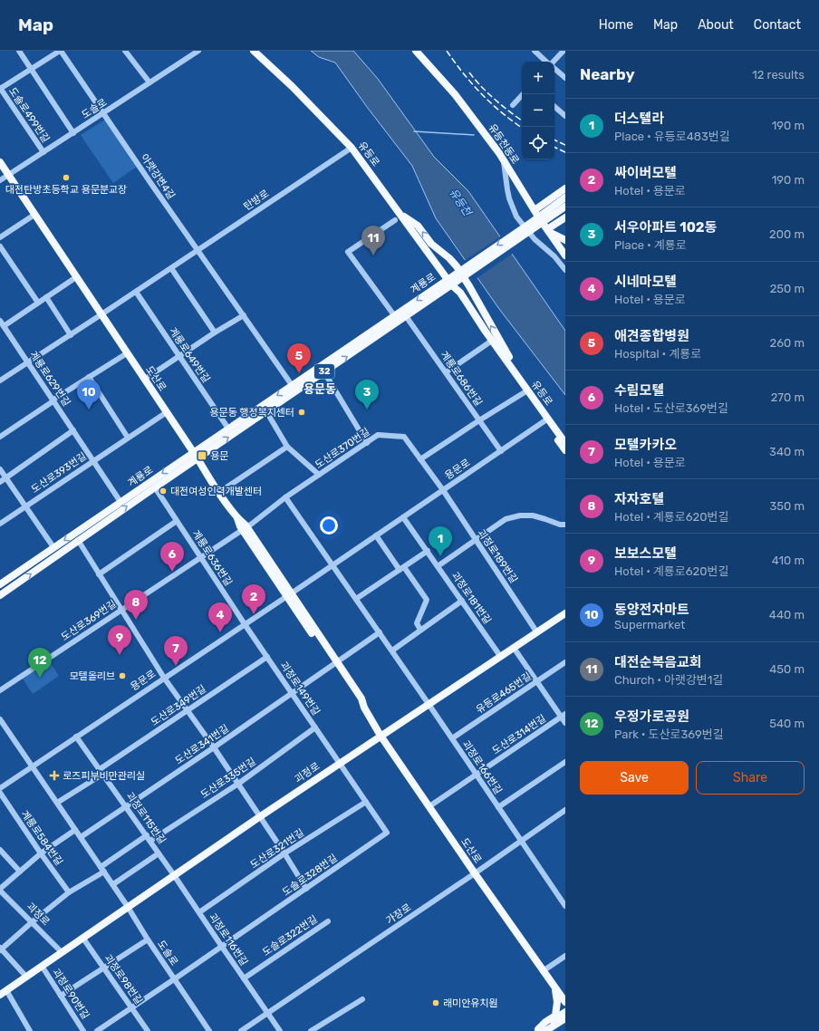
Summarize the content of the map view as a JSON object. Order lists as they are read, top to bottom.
{
  "streets": {
    "main road": [
      "유등천동로",
      "유등로",
      "계룡로",
      "32",
      "도산로",
      "괴정로"
    ],
    "street": [
      "도솔로",
      "도솔로499번길",
      "아랫강변4길",
      "탄방로",
      "계룡로649번길",
      "계룡로629번길",
      "계룡로686번길",
      "도산로370번길",
      "용문로",
      "도산로393번길",
      "괴정로189번길",
      "계룡로636번길",
      "괴정로181번길",
      "도산로369번길",
      "괴정로149번길",
      "유등로465번길",
      "도산로349번길",
      "도산로314번길",
      "도산로341번길",
      "괴정로166번길",
      "도산로335번길",
      "괴정로115번길",
      "계룡로584번길",
      "도산로321번길",
      "도솔로328번길",
      "가장로",
      "도솔로322번길",
      "괴정로116번길",
      "괴정로98번길",
      "괴정로90번길"
    ]
  },
  "crossings": [
    ["도솔로", "도솔로499번길"],
    ["도솔로", "아랫강변4길"],
    ["도솔로", "도산로"],
    ["도솔로", "용문로"],
    ["도솔로", "도산로341번길"],
    ["도솔로", "괴정로"],
    ["도솔로", "도솔로328번길"],
    ["유등천동로", "계룡로"],
    ["유등로", "탄방로"],
    ["유등로", "계룡로"],
    ["유등로", "용문로"],
    ["아랫강변4길", "탄방로"],
    ["탄방로", "계룡로649번길"],
    ["탄방로", "계룡로629번길"],
    ["탄방로", "도산로"],
    ["계룡로", "계룡로649번길"],
    ["계룡로", "계룡로629번길"],
    ["계룡로", "도산로"],
    ["계룡로", "계룡로686번길"],
    ["계룡로", "계룡로636번길"],
    ["계룡로629번길", "도산로393번길"],
    ["도산로", "도산로370번길"],
    ["도산로", "용문로"],
    ["도산로", "도산로393번길"],
    ["도산로", "도산로369번길"],
    ["도산로", "도산로314번길"],
    ["도산로", "도산로341번길"],
    ["도산로", "괴정로"],
    ["도산로", "가장로"],
    ["계룡로686번길", "용문로"],
    ["도산로370번길", "용문로"],
    ["도산로370번길", "괴정로189번길"],
    ["도산로370번길", "도산로369번길"],
    ["용문로", "괴정로189번길"],
    ["용문로", "계룡로636번길"],
    ["용문로", "괴정로181번길"],
    ["용문로", "괴정로149번길"],
    ["용문로", "괴정로166번길"],
    ["용문로", "괴정로115번길"],
    ["괴정로189번길", "괴정로"],
    ["계룡로636번길", "도산로369번길"],
    ["계룡로636번길", "괴정로149번길"],
    ["괴정로181번길", "괴정로"],
    ["괴정로149번길", "도산로349번길"],
    ["괴정로149번길", "도산로341번길"],
    ["괴정로149번길", "괴정로"],
    ["괴정로149번길", "도산로335번길"],
    ["괴정로149번길", "도솔로328번길"],
    ["유등로465번길", "괴정로166번길"],
    ["도산로349번길", "괴정로115번길"],
    ["도산로314번길", "괴정로166번길"],
    ["도산로341번길", "괴정로115번길"],
    ["괴정로166번길", "괴정로"],
    ["괴정로166번길", "가장로"],
    ["괴정로", "괴정로115번길"],
    ["괴정로", "도솔로328번길"],
    ["괴정로", "괴정로116번길"],
    ["괴정로", "괴정로98번길"],
    ["괴정로", "괴정로90번길"],
    ["도산로335번길", "괴정로115번길"],
    ["괴정로115번길", "괴정로116번길"],
    ["도산로321번길", "도솔로328번길"],
    ["도산로321번길", "괴정로116번길"],
    ["도솔로328번길", "괴정로116번길"],
    ["도솔로328번길", "괴정로98번길"],
    ["가장로", "괴정로116번길"],
    ["도솔로322번길", "괴정로116번길"]
  ],
  "districts": ["용문동"],
  "water": ["유등천"],
  "places": {
    "other": [
      "대전탄방초등학교 용문분교장",
      "용문동 행정복지센터",
      "대전여성인력개발센터",
      "모텔올리브",
      "래미안유치원"
    ],
    "transit": ["용문"],
    "health": ["로즈피부비만관리실"]
  },
  "page": {
    "header": "Map",
    "nav": [
      "Home",
      "Map",
      "About",
      "Contact"
    ],
    "heading": ["Nearby", "12 results"],
    "map_buttons": ["+", "−"],
    "list": [
      {
        "mark": "1",
        "name": "더스텔라",
        "note": "Place · 유등로483번길",
        "value": "190 m"
      },
      {
        "mark": "2",
        "name": "싸이버모텔",
        "note": "Hotel · 용문로",
        "value": "190 m"
      },
      {
        "mark": "3",
        "name": "서우아파트 102동",
        "note": "Place · 계룡로",
        "value": "200 m"
      },
      {
        "mark": "4",
        "name": "시네마모텔",
        "note": "Hotel · 용문로",
        "value": "250 m"
      },
      {
        "mark": "5",
        "name": "애견종합병원",
        "note": "Hospital · 계룡로",
        "value": "260 m"
      },
      {
        "mark": "6",
        "name": "수림모텔",
        "note": "Hotel · 도산로369번길",
        "value": "270 m"
      },
      {
        "mark": "7",
        "name": "모텔카카오",
        "note": "Hotel · 용문로",
        "value": "340 m"
      },
      {
        "mark": "8",
        "name": "자자호텔",
        "note": "Hotel · 계룡로620번길",
        "value": "350 m"
      },
      {
        "mark": "9",
        "name": "보보스모텔",
        "note": "Hotel · 계룡로620번길",
        "value": "410 m"
      },
      {
        "mark": "10",
        "name": "동양전자마트",
        "note": "Supermarket",
        "value": "440 m"
      },
      {
        "mark": "11",
        "name": "대전순복음교회",
        "note": "Church · 아랫강변1길",
        "value": "450 m"
      },
      {
        "mark": "12",
        "name": "우정가로공원",
        "note": "Park · 도산로369번길",
        "value": "540 m"
      }
    ],
    "pins": [
      "11",
      "5",
      "3",
      "10",
      "1",
      "6",
      "2",
      "8",
      "4",
      "9",
      "7",
      "12"
    ],
    "buttons": ["Save", "Share"]
  }
}
